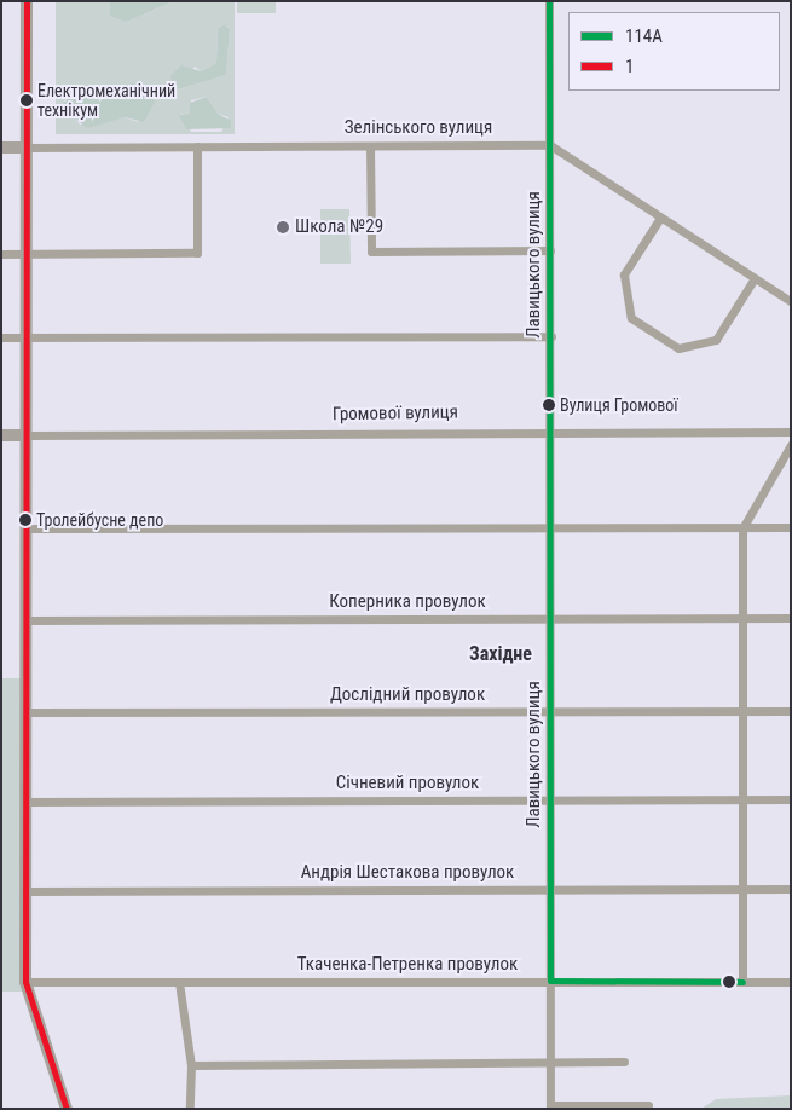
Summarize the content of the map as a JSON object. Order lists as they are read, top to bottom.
{
  "streets": {
    "street": [
      "Зелінського вулиця",
      "Лавицького вулиця",
      "Громової вулиця",
      "Коперника провулок",
      "Дослідний провулок",
      "Січневий провулок",
      "Андрія Шестакова провулок",
      "Ткаченка-Петренка провулок"
    ]
  },
  "crossings": [
    ["Зелінського вулиця", "Лавицького вулиця"],
    ["Лавицького вулиця", "Громової вулиця"],
    ["Лавицького вулиця", "Коперника провулок"],
    ["Лавицького вулиця", "Дослідний провулок"],
    ["Лавицького вулиця", "Січневий провулок"],
    ["Лавицького вулиця", "Андрія Шестакова провулок"],
    ["Лавицького вулиця", "Ткаченка-Петренка провулок"]
  ],
  "districts": ["Західне"],
  "places": [
    "Електромеханічний технікум",
    "Школа №29",
    "Вулиця Громової",
    "Тролейбусне депо"
  ],
  "lines": ["transit line 114А", "transit line 1"],
  "legend": ["114А", "1"]
}
